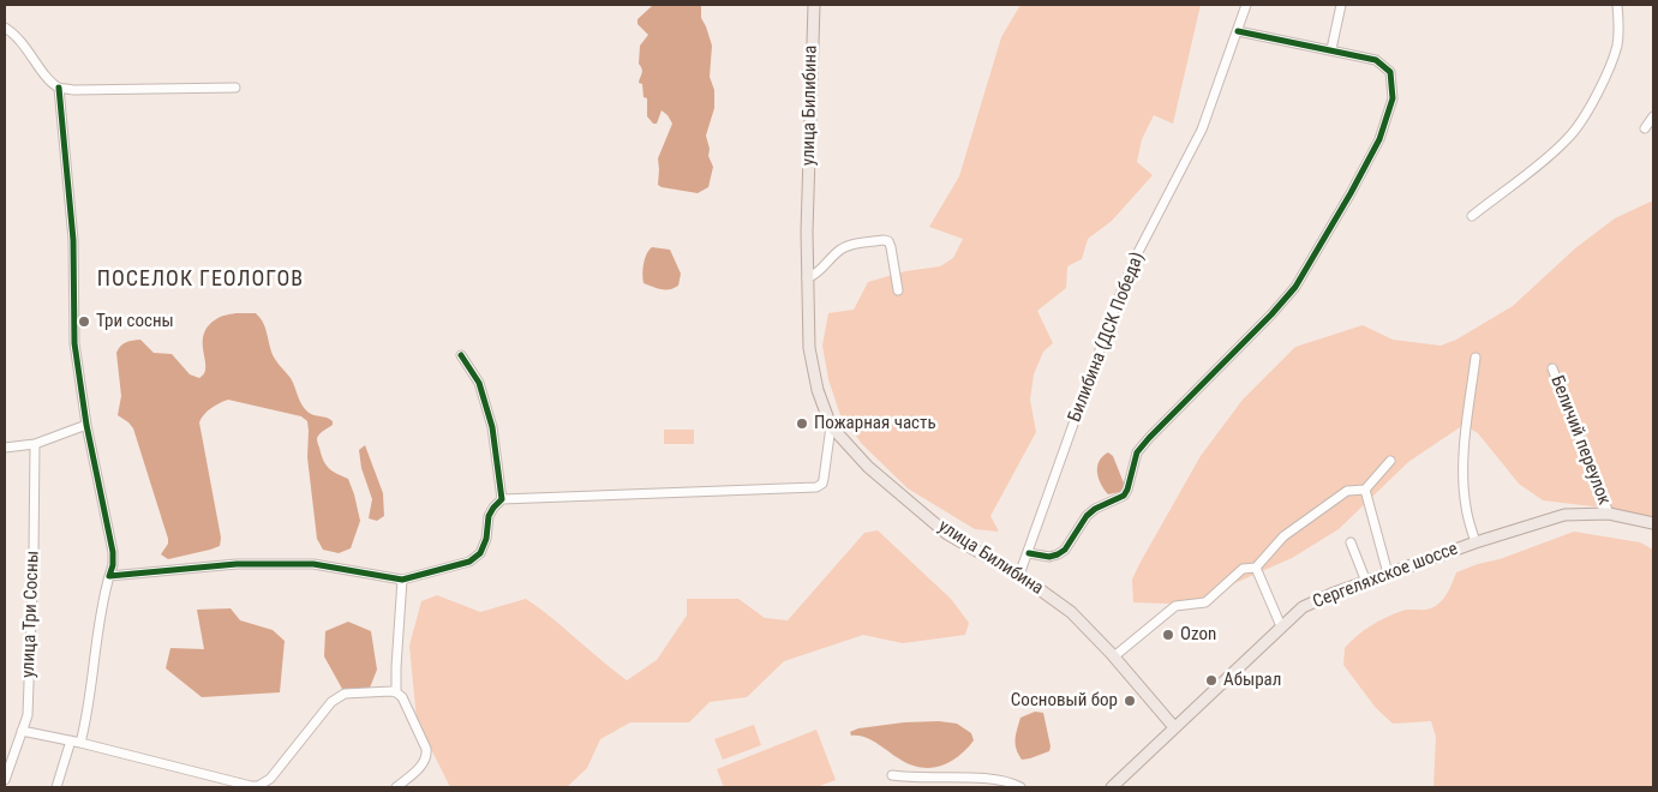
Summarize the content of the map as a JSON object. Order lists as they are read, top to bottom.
{
  "streets": {
    "main road": ["улица Билибина", "Сергеляхское шоссе"],
    "street": ["Билибина (ДСК Победа)", "Беличий переулок", "улица Три Сосны"]
  },
  "crossings": [
    ["улица Билибина", "Билибина (ДСК Победа)"],
    ["улица Билибина", "Сергеляхское шоссе"],
    ["Беличий переулок", "Сергеляхское шоссе"]
  ],
  "districts": ["ПОСЕЛОК ГЕОЛОГОВ"],
  "places": [
    "Три сосны",
    "Пожарная часть",
    "Ozon",
    "Абырал",
    "Сосновый бор"
  ]
}
